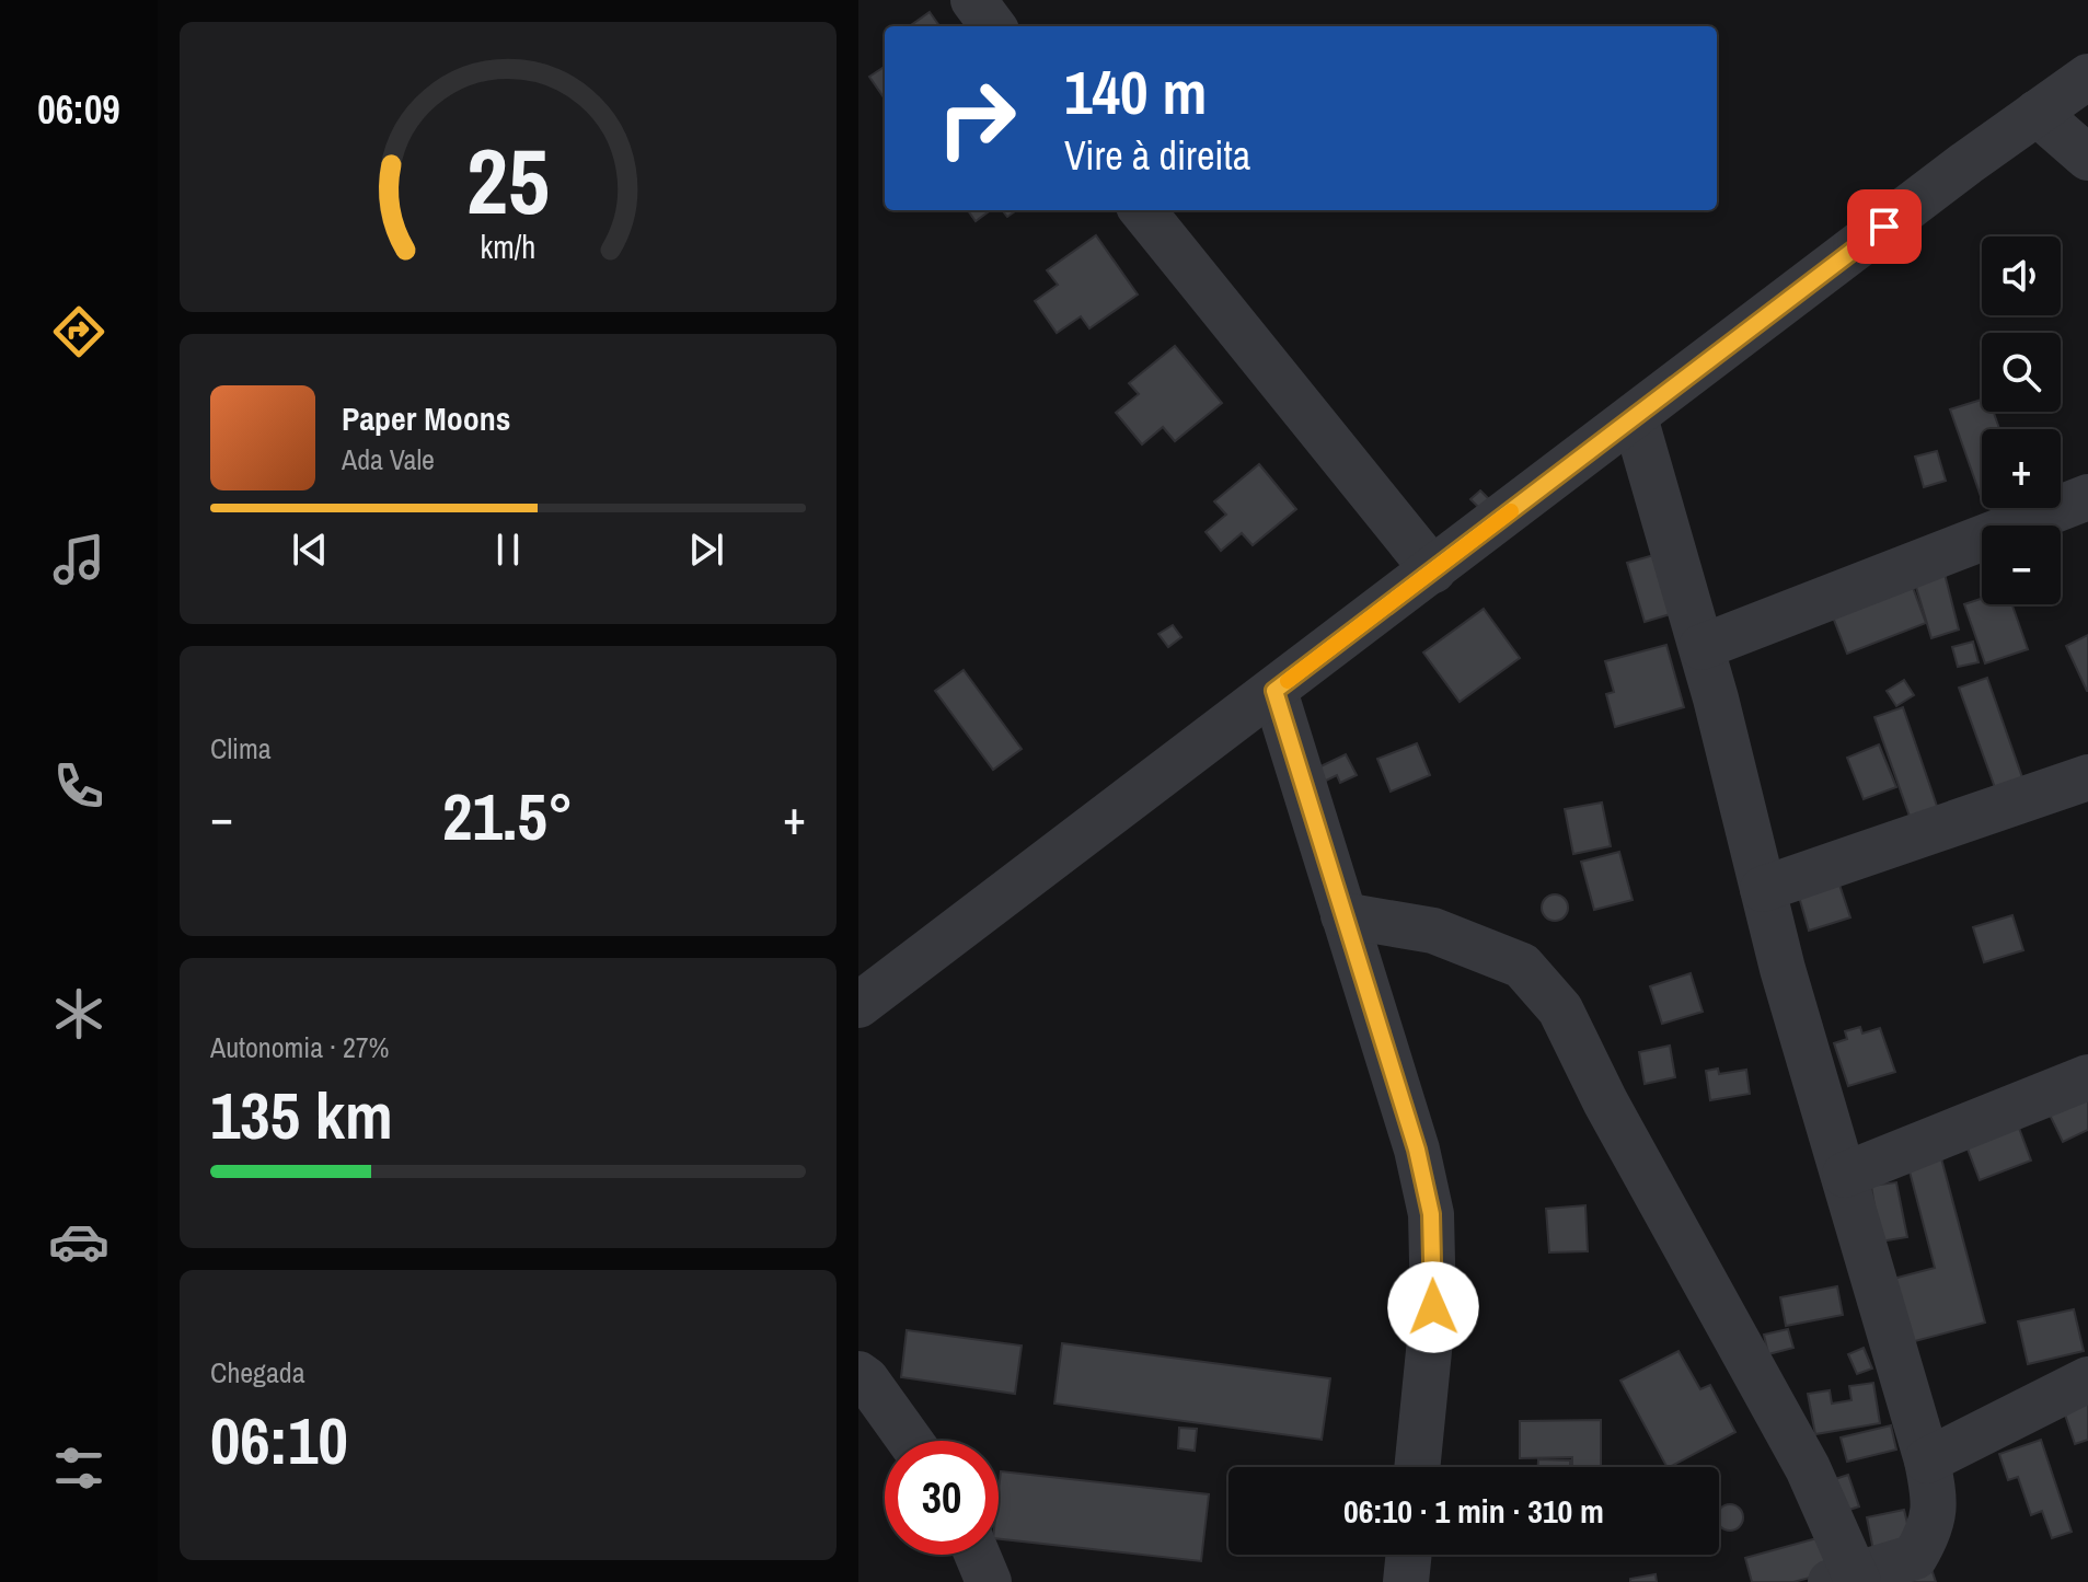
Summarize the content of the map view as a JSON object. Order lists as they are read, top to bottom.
{
  "page": {
    "tabs": "06:09",
    "turn": ["140 m", "Vire à direita"],
    "map_buttons": ["+", "−"],
    "song": ["Paper Moons", "Ada Vale"],
    "tile": [
      "Clima",
      ["Autonomia · 27%", "135 km"],
      ["Chegada", "06:10"]
    ],
    "heat": ["−", "21.5°", "+"],
    "limit": "30",
    "trip": "06:10 · 1 min · 310 m",
    "gauge": ["25", "km/h"]
  }
}
